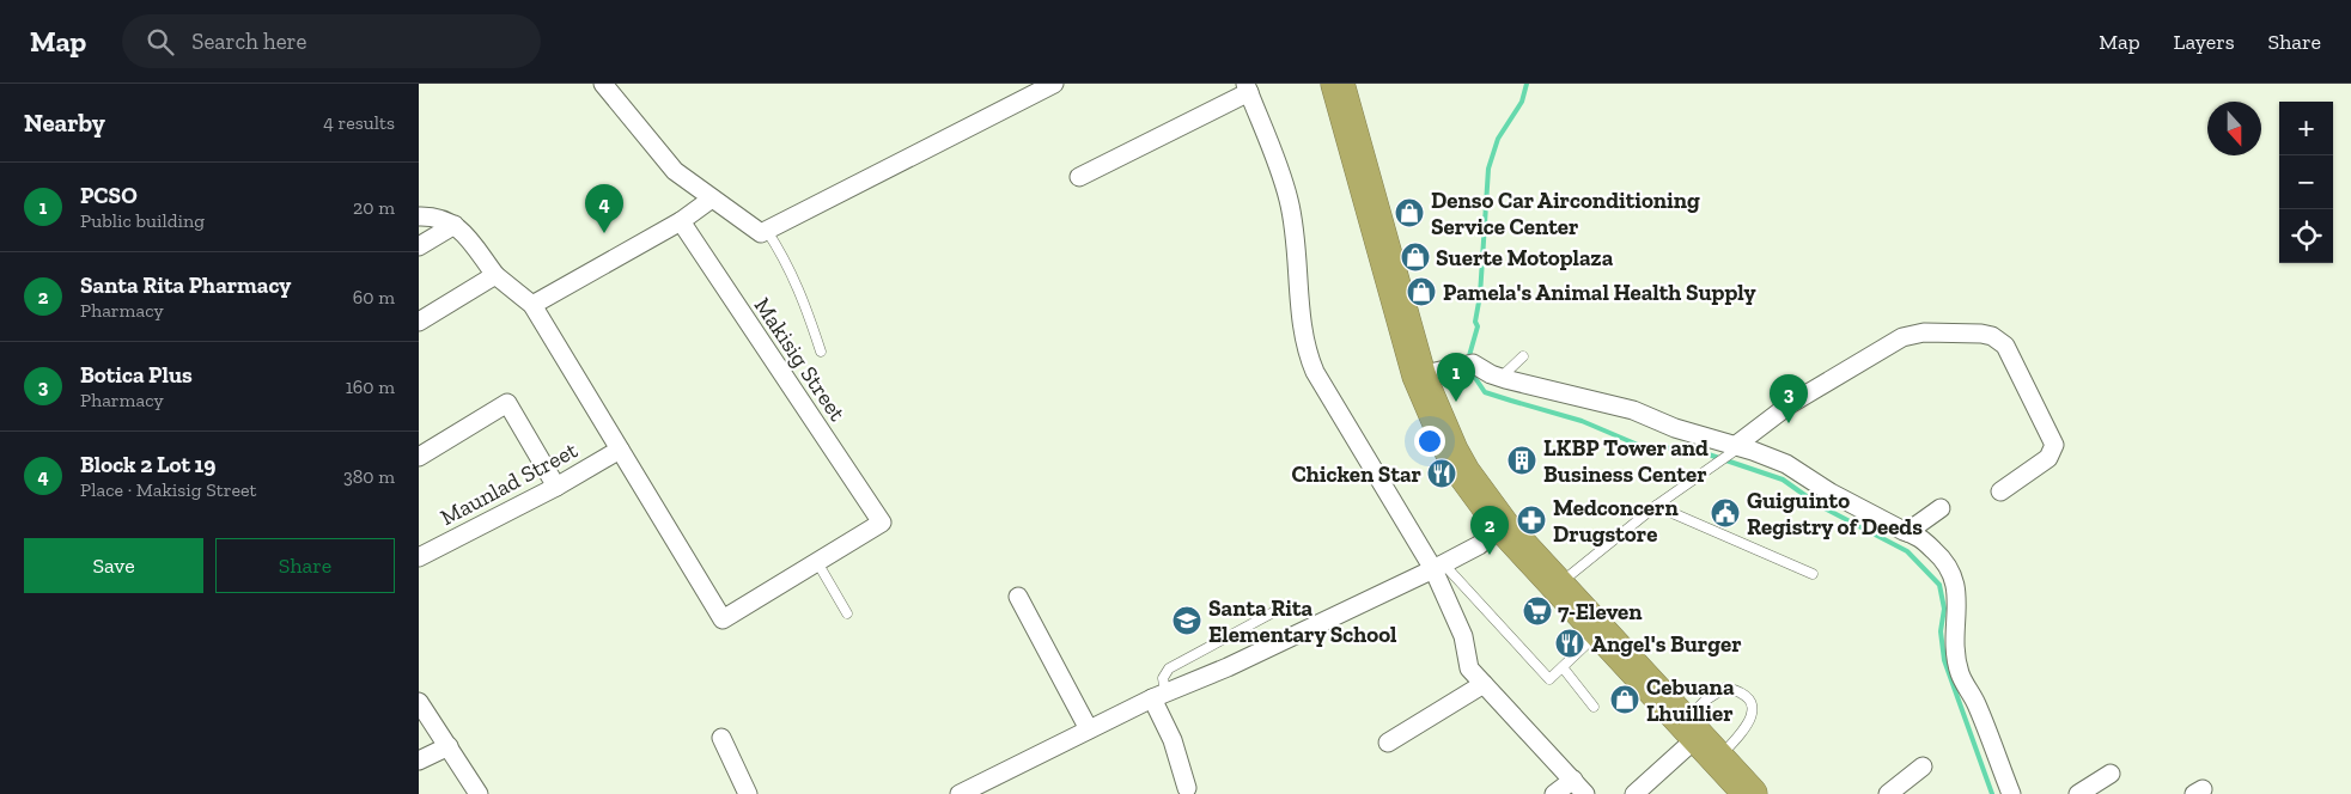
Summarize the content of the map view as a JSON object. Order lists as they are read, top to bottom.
{
  "streets": {
    "street": ["Makisig Street", "Maunlad Street"]
  },
  "places": {
    "shop": [
      "Denso Car Airconditioning Service Center",
      "Suerte Motoplaza",
      "Pamela's Animal Health Supply",
      "Cebuana Lhuillier"
    ],
    "building": ["LKBP Tower and Business Center"],
    "restaurant": ["Chicken Star", "Angel's Burger"],
    "public building": ["Guiguinto Registry of Deeds"],
    "pharmacy": ["Medconcern Drugstore"],
    "supermarket": ["7-Eleven"],
    "school or university": ["Santa Rita Elementary School"]
  },
  "north": "bottom",
  "page": {
    "header": "Map",
    "search": "Search here",
    "nav": ["Map", "Layers", "Share"],
    "heading": ["Nearby", "4 results"],
    "map_buttons": ["+", "−"],
    "list": [
      {
        "mark": "1",
        "name": "PCSO",
        "note": "Public building",
        "value": "20 m"
      },
      {
        "mark": "2",
        "name": "Santa Rita Pharmacy",
        "note": "Pharmacy",
        "value": "60 m"
      },
      {
        "mark": "3",
        "name": "Botica Plus",
        "note": "Pharmacy",
        "value": "160 m"
      },
      {
        "mark": "4",
        "name": "Block 2 Lot 19",
        "note": "Place · Makisig Street",
        "value": "380 m"
      }
    ],
    "pins": [
      "4",
      "1",
      "3",
      "2"
    ],
    "buttons": ["Save", "Share"]
  }
}
